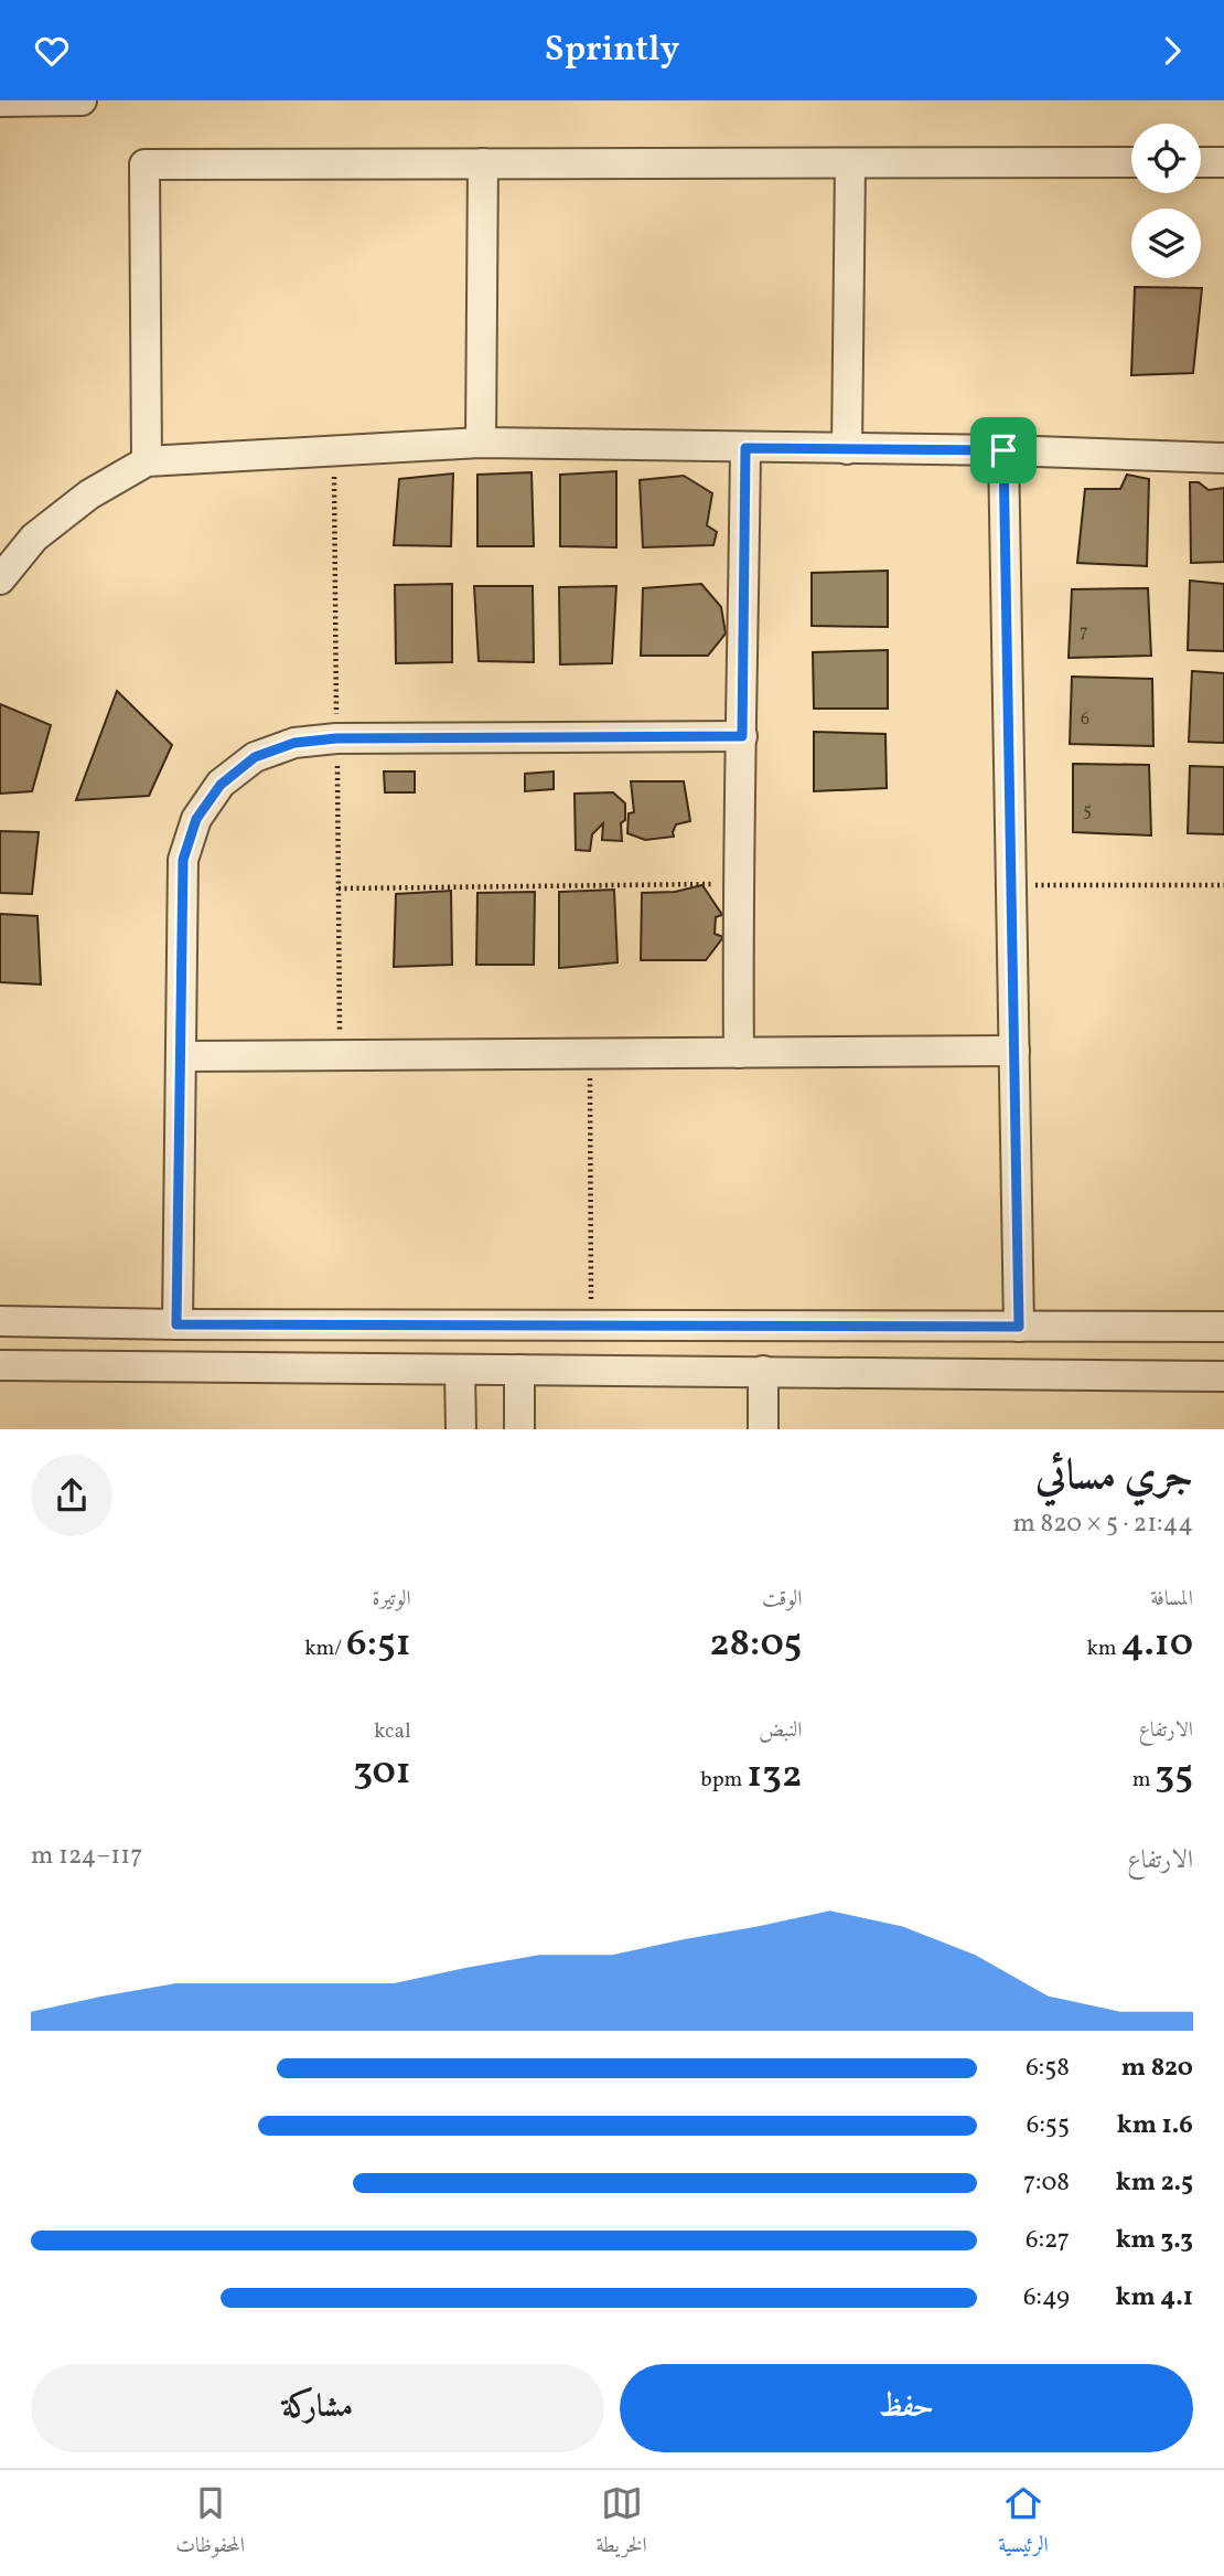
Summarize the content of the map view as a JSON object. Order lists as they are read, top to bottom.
{
  "house_numbers": ["7", "6", "5"],
  "page": {
    "header": "Sprintly",
    "heading": ["جري مسائي", "21:44 · 5 × 820 m"],
    "stats": [
      ["المسافة", "4.10 km"],
      ["الوقت", "28:05"],
      ["الوتيرة", "6:51 /km"],
      ["الارتفاع", "35 m"],
      ["النبض", "132 bpm"],
      ["kcal", "301"]
    ],
    "chart": ["الارتفاع", "117–124 m"],
    "list": [
      {
        "name": "820 m",
        "note": "6:58"
      },
      {
        "name": "1.6 km",
        "note": "6:55"
      },
      {
        "name": "2.5 km",
        "note": "7:08"
      },
      {
        "name": "3.3 km",
        "note": "6:27"
      },
      {
        "name": "4.1 km",
        "note": "6:49"
      }
    ],
    "buttons": ["حفظ", "مشاركة"],
    "tabs": ["الرئيسية", "الخريطة", "المحفوظات"]
  }
}
